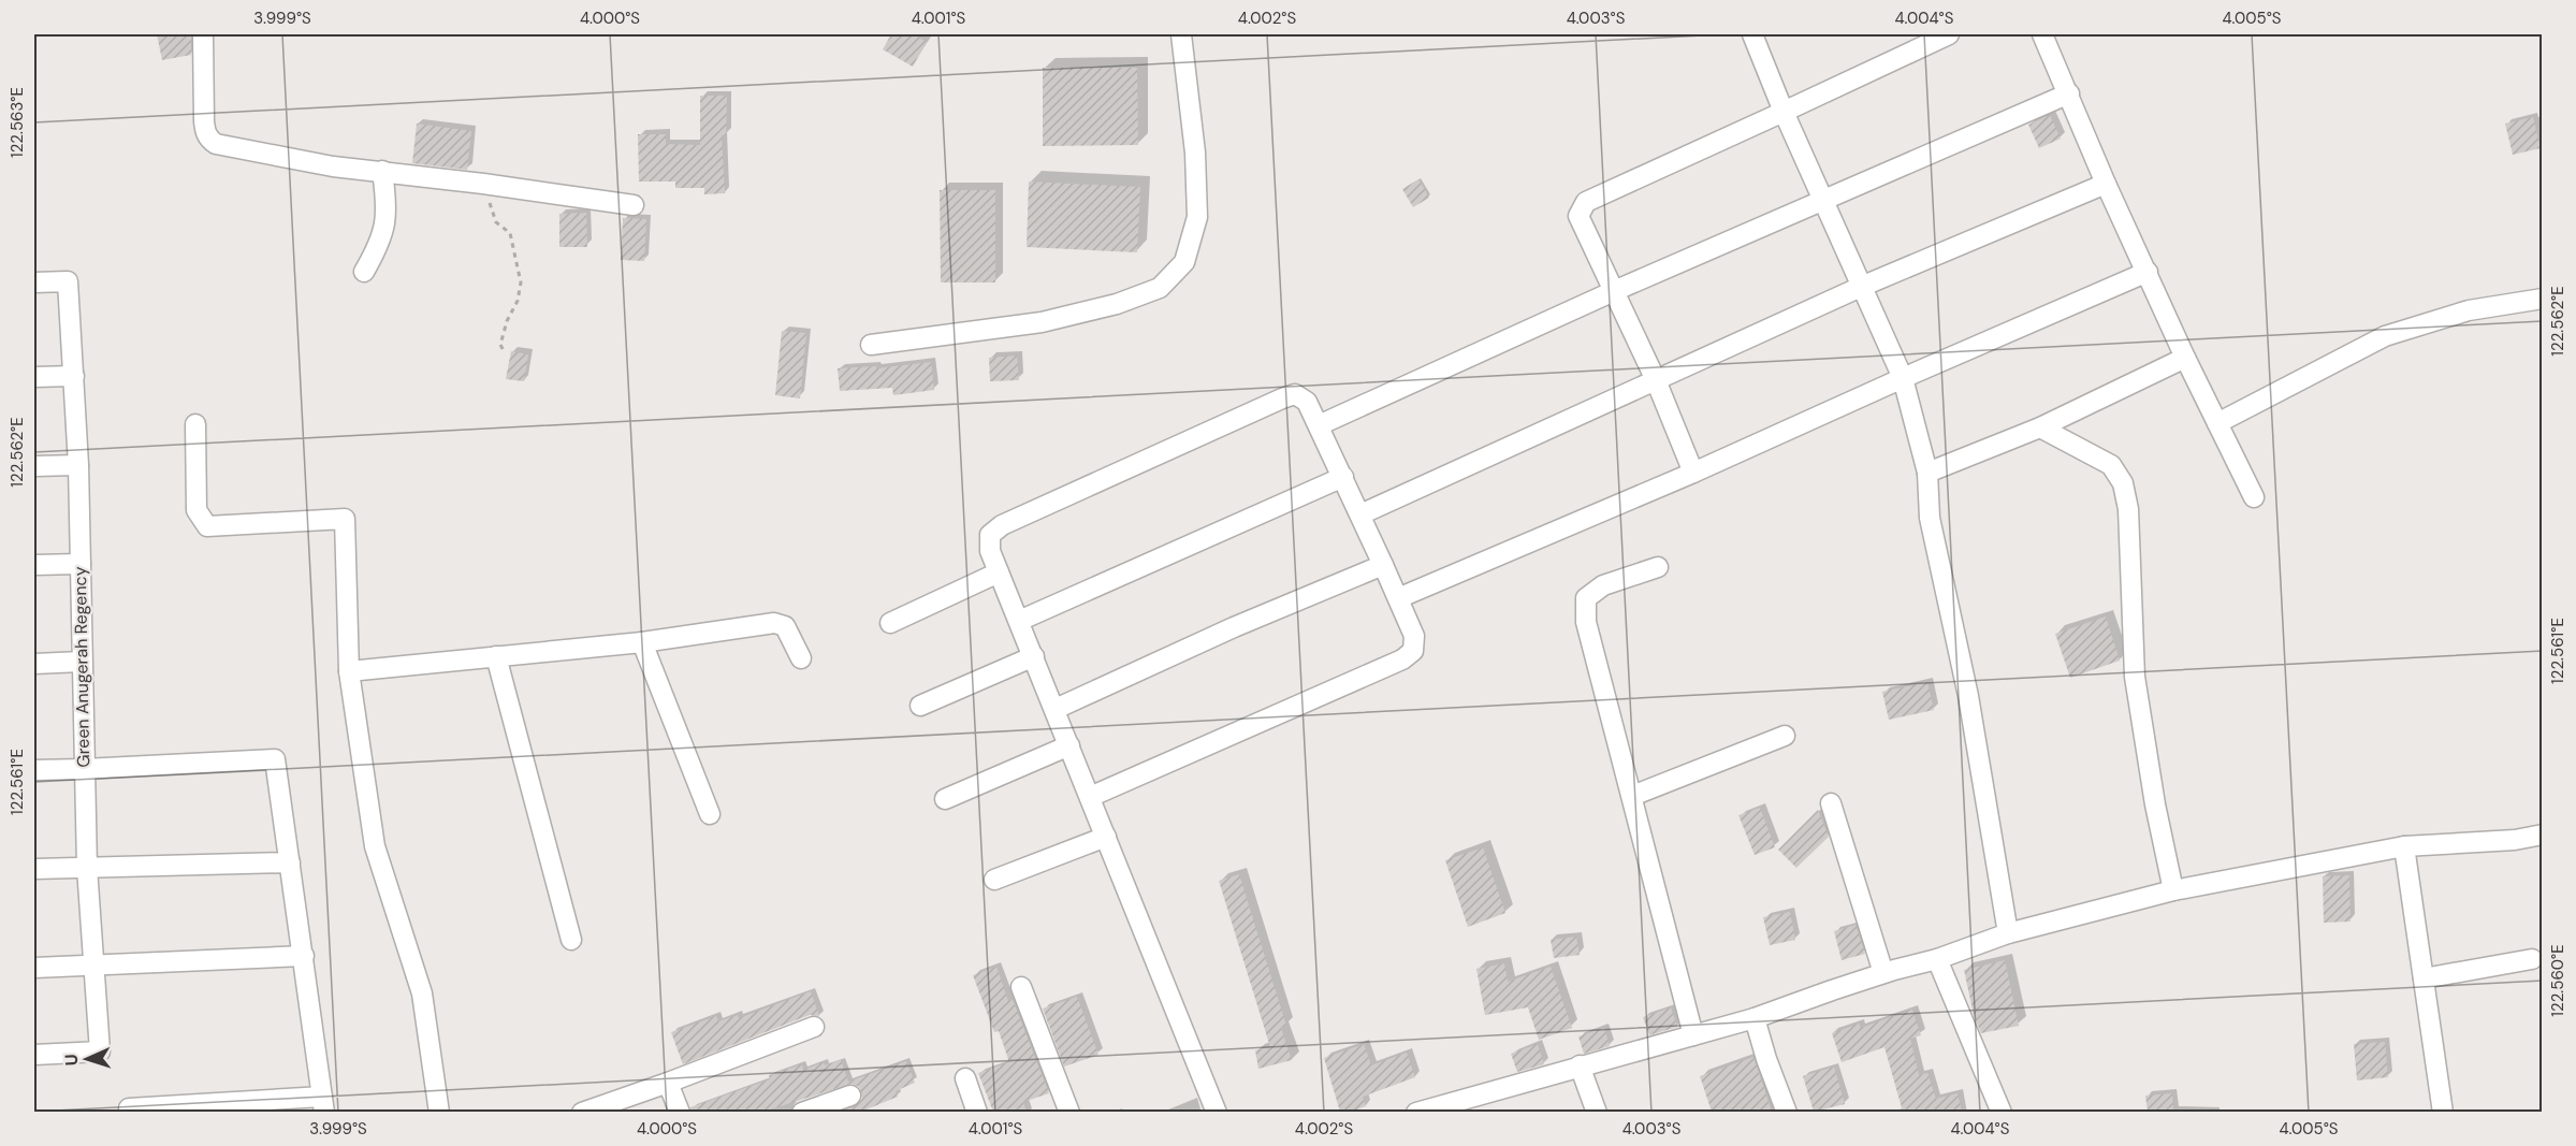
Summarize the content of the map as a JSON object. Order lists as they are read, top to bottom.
{
  "streets": {
    "street": ["Green Anugerah Regency"]
  },
  "north": "left",
  "coordinates": [
    "3.999°S",
    "4.000°S",
    "4.001°S",
    "4.002°S",
    "4.003°S",
    "4.004°S",
    "4.005°S",
    "122.563°E",
    "122.562°E",
    "122.561°E",
    "122.560°E"
  ]
}
